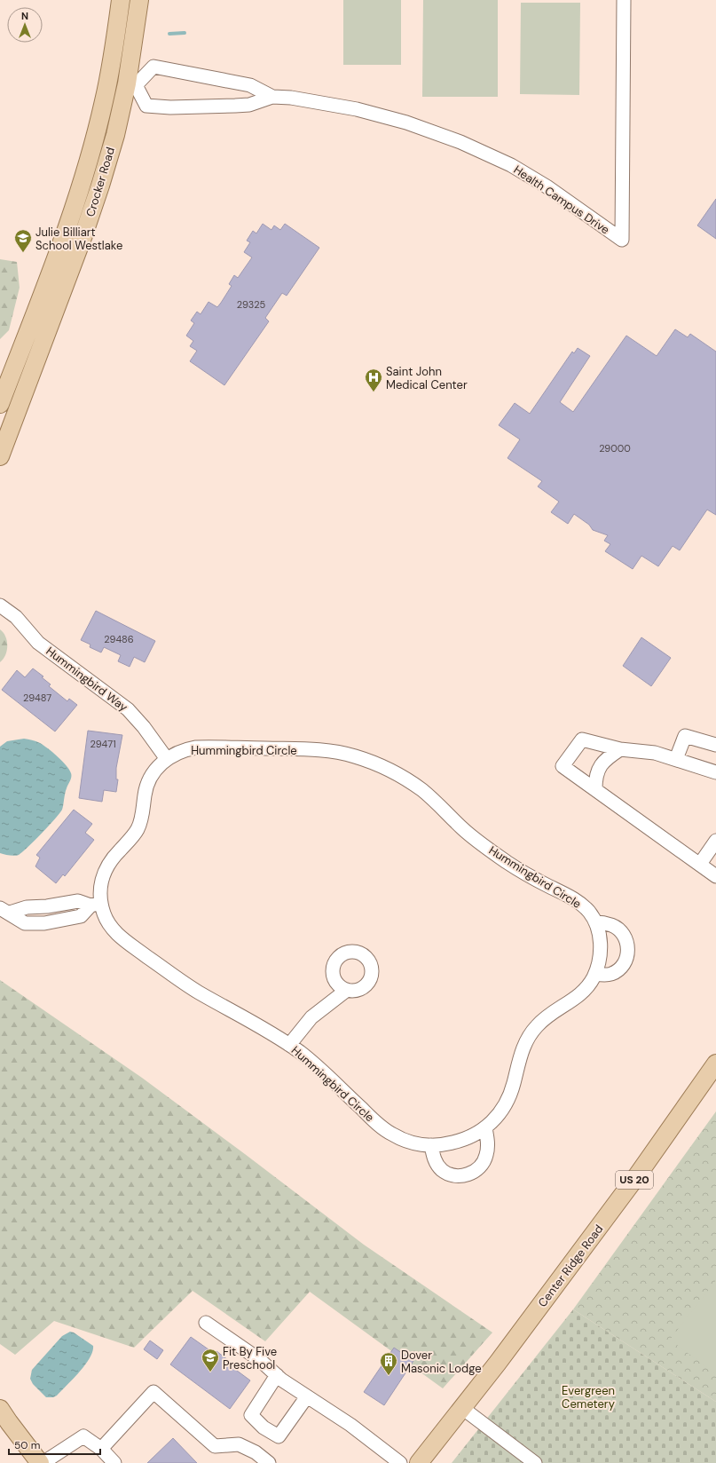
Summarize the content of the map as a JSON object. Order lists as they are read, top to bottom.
{
  "streets": {
    "main road": ["Crocker Road", "US 20", "Center Ridge Road"],
    "street": ["Health Campus Drive", "Hummingbird Way", "Hummingbird Circle"]
  },
  "crossings": [
    ["Crocker Road", "Health Campus Drive"],
    ["Hummingbird Way", "Hummingbird Circle"]
  ],
  "parks": ["Evergreen Cemetery"],
  "places": {
    "school or university": ["Julie Billiart School Westlake", "Fit By Five Preschool"],
    "hospital": ["Saint John Medical Center"],
    "building": ["Dover Masonic Lodge"]
  },
  "house_numbers": [
    "29325",
    "29000",
    "29486",
    "29487",
    "29471"
  ],
  "scale_bar": "50 m",
  "north": "top"
}
